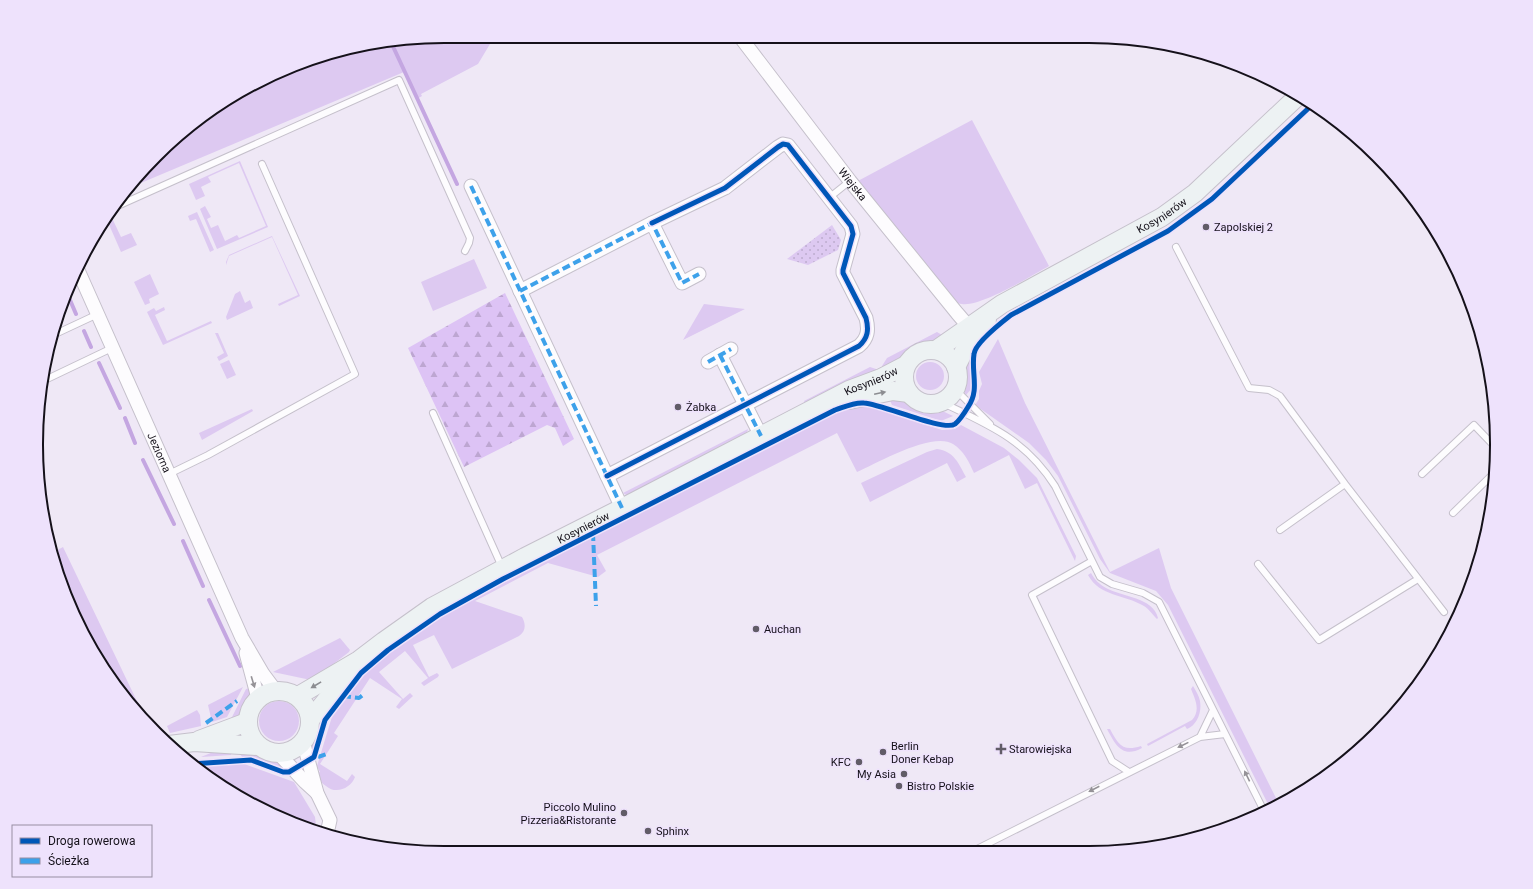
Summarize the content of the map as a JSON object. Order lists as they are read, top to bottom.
{
  "streets": {
    "main road": ["Kosynierów"],
    "street": ["Wiejska", "Jeziorna"]
  },
  "crossings": [
    ["Wiejska", "Kosynierów"],
    ["Kosynierów", "Jeziorna"]
  ],
  "places": {
    "other": [
      "Zapolskiej 2",
      "Żabka",
      "Auchan",
      "Berlin Doner Kebap",
      "KFC",
      "My Asia",
      "Bistro Polskie",
      "Piccolo Mulino Pizzeria&Ristorante",
      "Sphinx"
    ],
    "health": ["Starowiejska"]
  },
  "legend": ["Droga rowerowa", "Ścieżka"]
}
